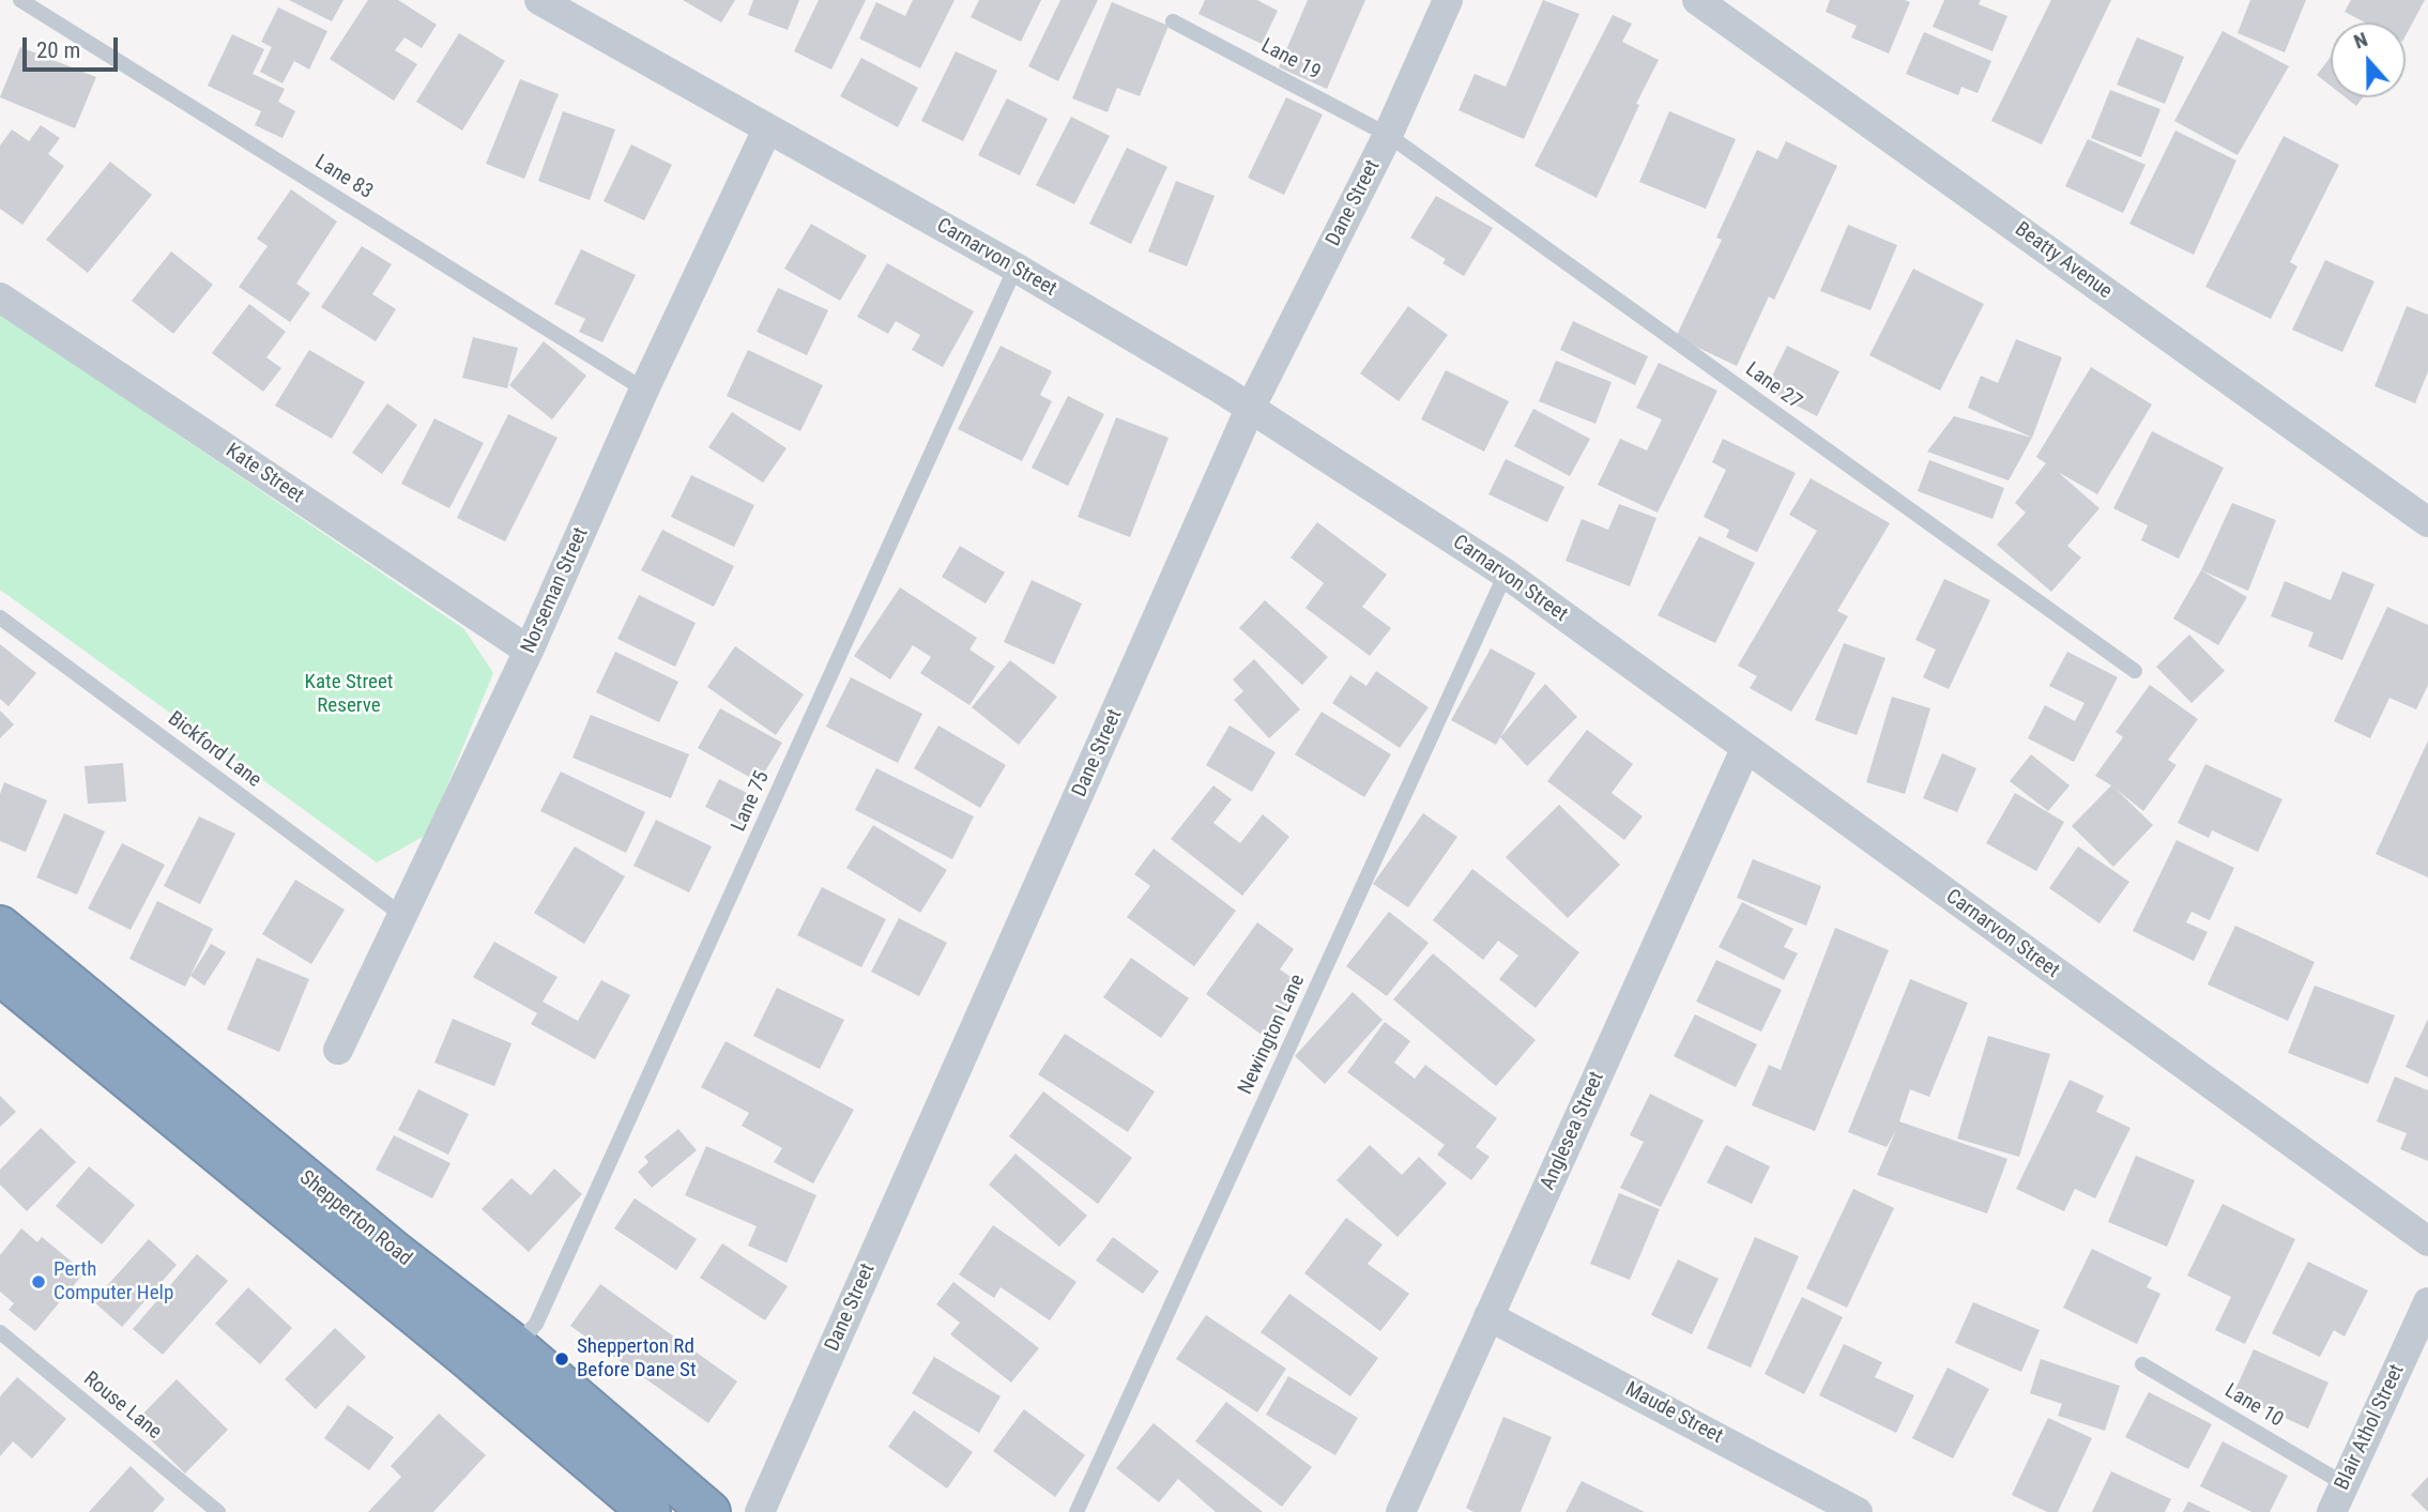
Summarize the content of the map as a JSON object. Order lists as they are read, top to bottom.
{
  "streets": {
    "highway": ["Shepperton Road"],
    "street": [
      "Dane Street",
      "Carnarvon Street",
      "Beatty Avenue",
      "Kate Street",
      "Norseman Street",
      "Anglesea Street",
      "Maude Street",
      "Blair Athol Street"
    ],
    "lane": [
      "Lane 19",
      "Lane 83",
      "Lane 27",
      "Bickford Lane",
      "Lane 75",
      "Newington Lane",
      "Rouse Lane",
      "Lane 10"
    ]
  },
  "crossings": [
    ["Lane 19", "Dane Street"],
    ["Lane 19", "Lane 27"],
    ["Lane 83", "Norseman Street"],
    ["Dane Street", "Carnarvon Street"],
    ["Dane Street", "Lane 27"],
    ["Carnarvon Street", "Norseman Street"],
    ["Carnarvon Street", "Lane 75"],
    ["Carnarvon Street", "Newington Lane"],
    ["Carnarvon Street", "Anglesea Street"],
    ["Kate Street", "Norseman Street"],
    ["Norseman Street", "Bickford Lane"],
    ["Lane 75", "Shepperton Road"],
    ["Anglesea Street", "Maude Street"],
    ["Lane 10", "Blair Athol Street"]
  ],
  "parks": ["Kate Street Reserve"],
  "places": ["Perth Computer Help", "Shepperton Rd Before Dane St"],
  "scale_bar": "20 m",
  "north": "top"
}
